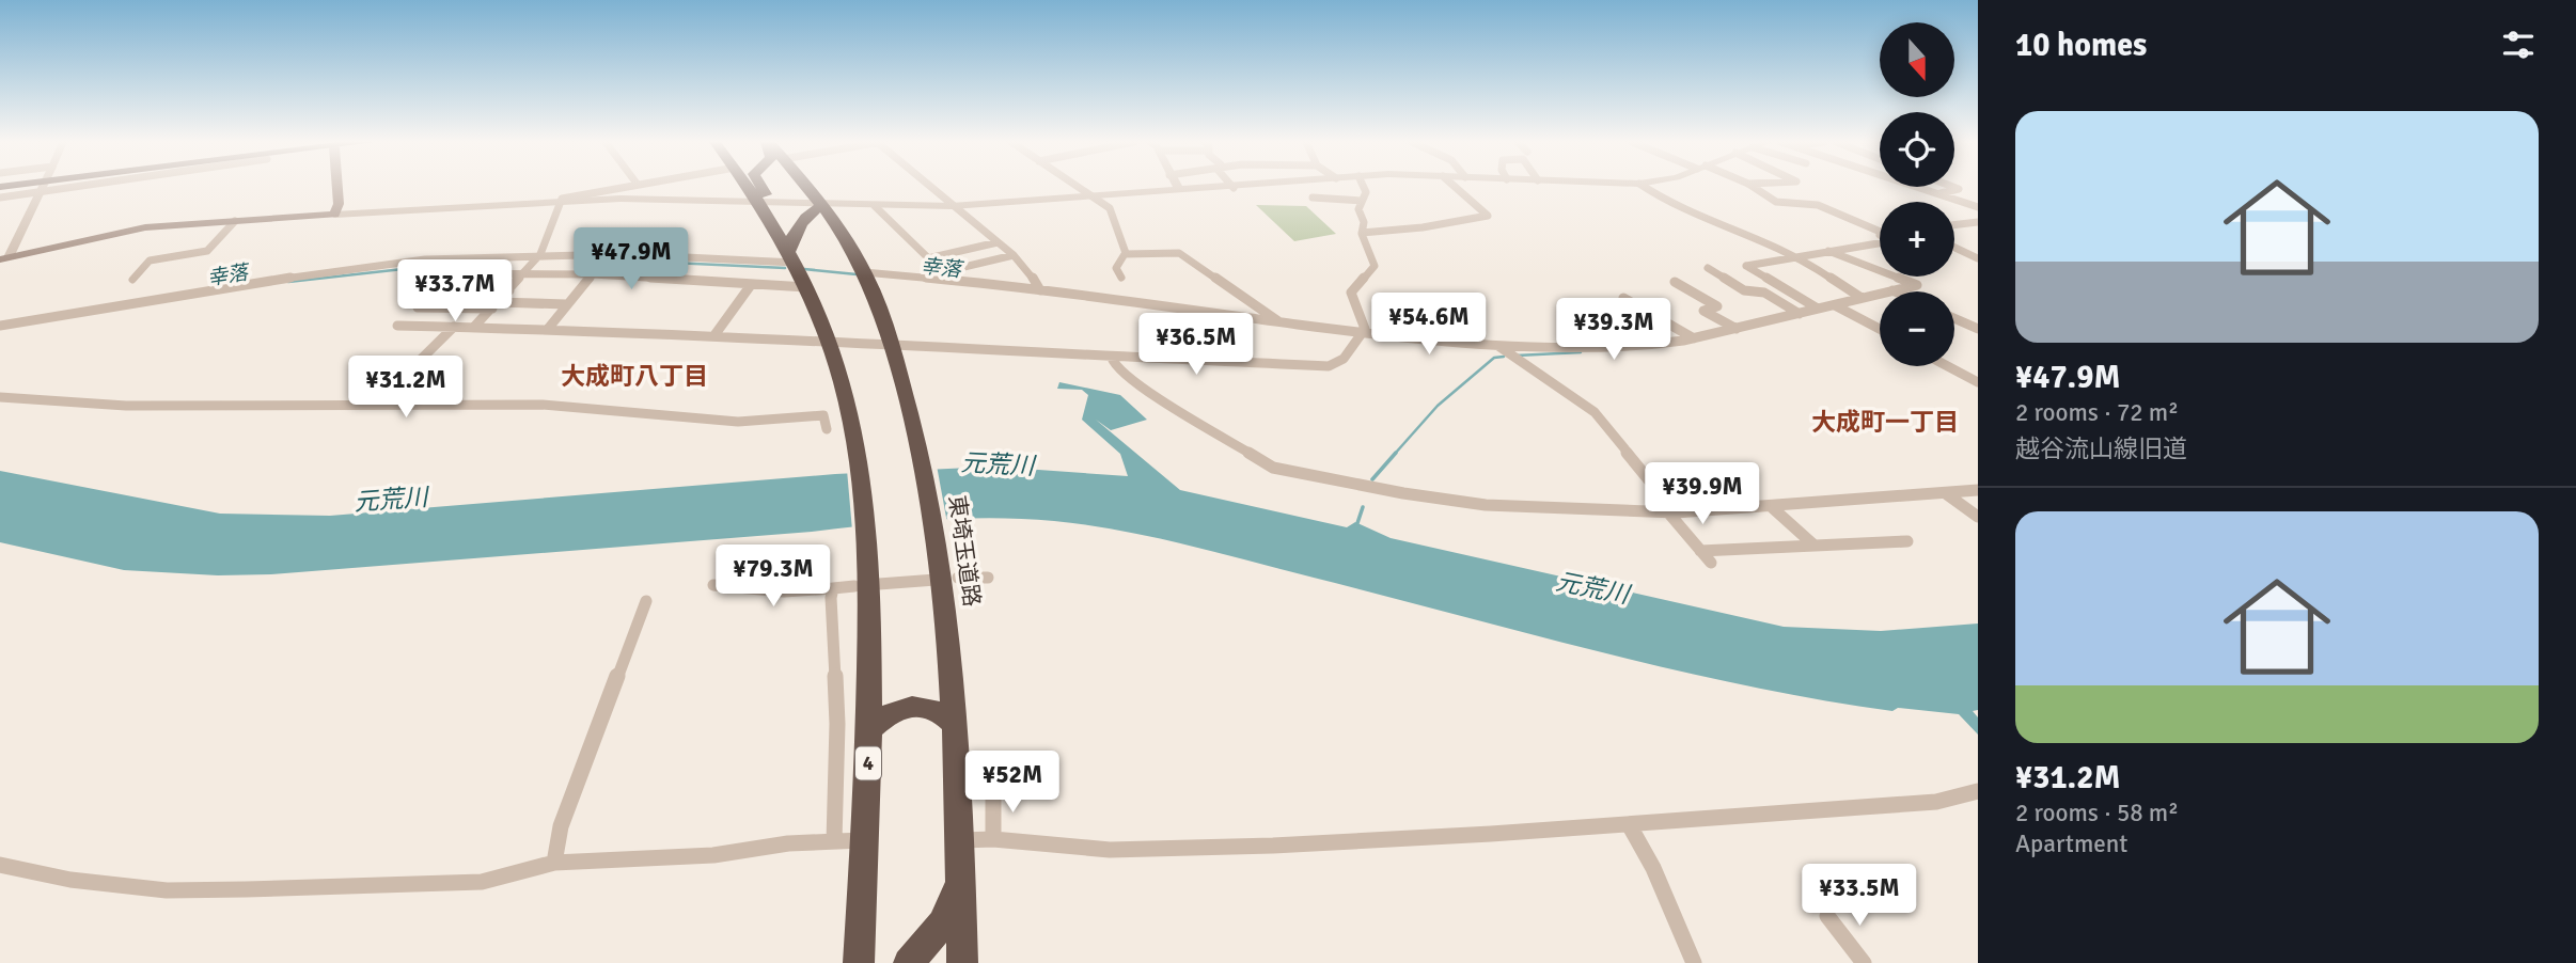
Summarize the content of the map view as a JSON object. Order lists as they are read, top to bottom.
{
  "streets": {
    "highway": ["東埼玉道路", "4"]
  },
  "crossings": [
    ["東埼玉道路", "4"]
  ],
  "districts": ["大成町八丁目", "大成町一丁目"],
  "water": ["幸落", "元荒川"],
  "north": "bottom",
  "page": {
    "heading": "10 homes",
    "map_buttons": ["+", "−"],
    "list": [
      {
        "name": "¥47.9M",
        "note": "2 rooms · 72 m² · 越谷流山線旧道"
      },
      {
        "name": "¥31.2M",
        "note": "2 rooms · 58 m² · Apartment"
      }
    ],
    "price": [
      "¥47.9M",
      "¥33.7M",
      "¥54.6M",
      "¥39.3M",
      "¥36.5M",
      "¥31.2M",
      "¥39.9M",
      "¥79.3M",
      "¥52M",
      "¥33.5M"
    ]
  }
}
